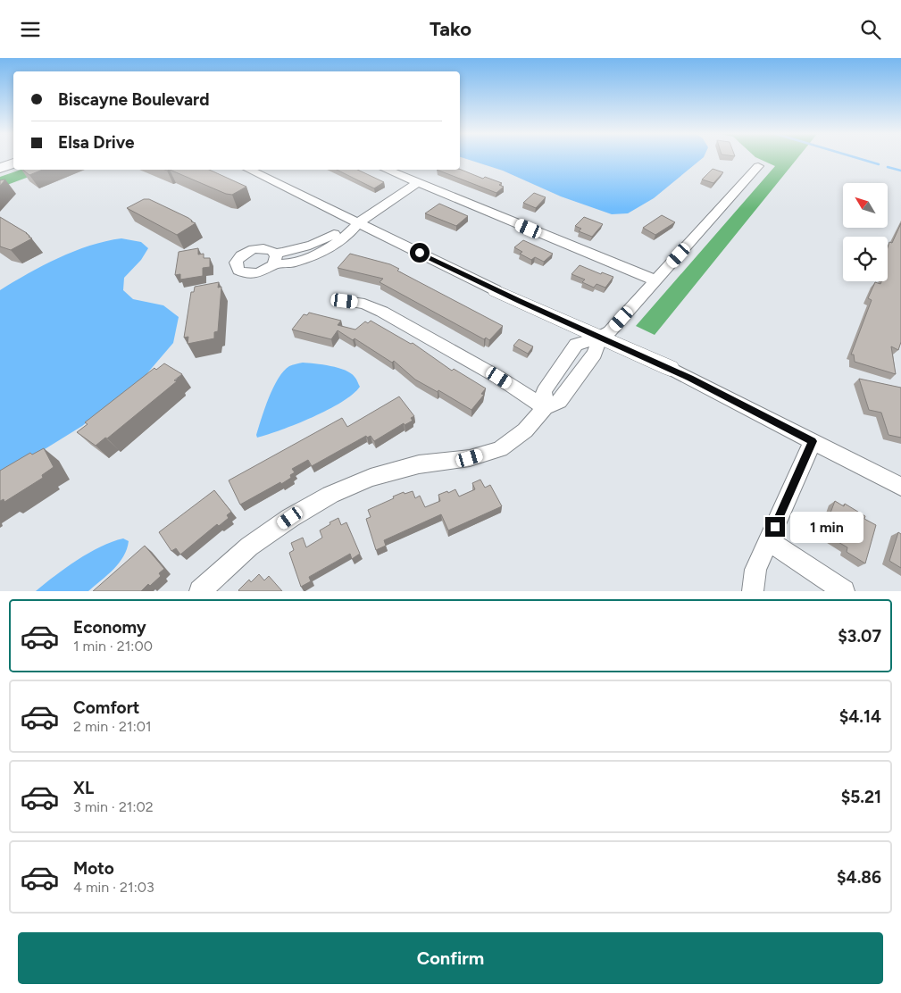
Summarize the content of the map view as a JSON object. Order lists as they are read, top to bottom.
{
  "north": "top left",
  "page": {
    "header": "Tako",
    "banner": ["Biscayne Boulevard", "Elsa Drive"],
    "bubble": "1 min",
    "list": [
      {
        "name": "Economy",
        "note": "1 min · 21:00",
        "value": "$3.07"
      },
      {
        "name": "Comfort",
        "note": "2 min · 21:01",
        "value": "$4.14"
      },
      {
        "name": "XL",
        "note": "3 min · 21:02",
        "value": "$5.21"
      },
      {
        "name": "Moto",
        "note": "4 min · 21:03",
        "value": "$4.86"
      }
    ],
    "buttons": "Confirm"
  }
}
